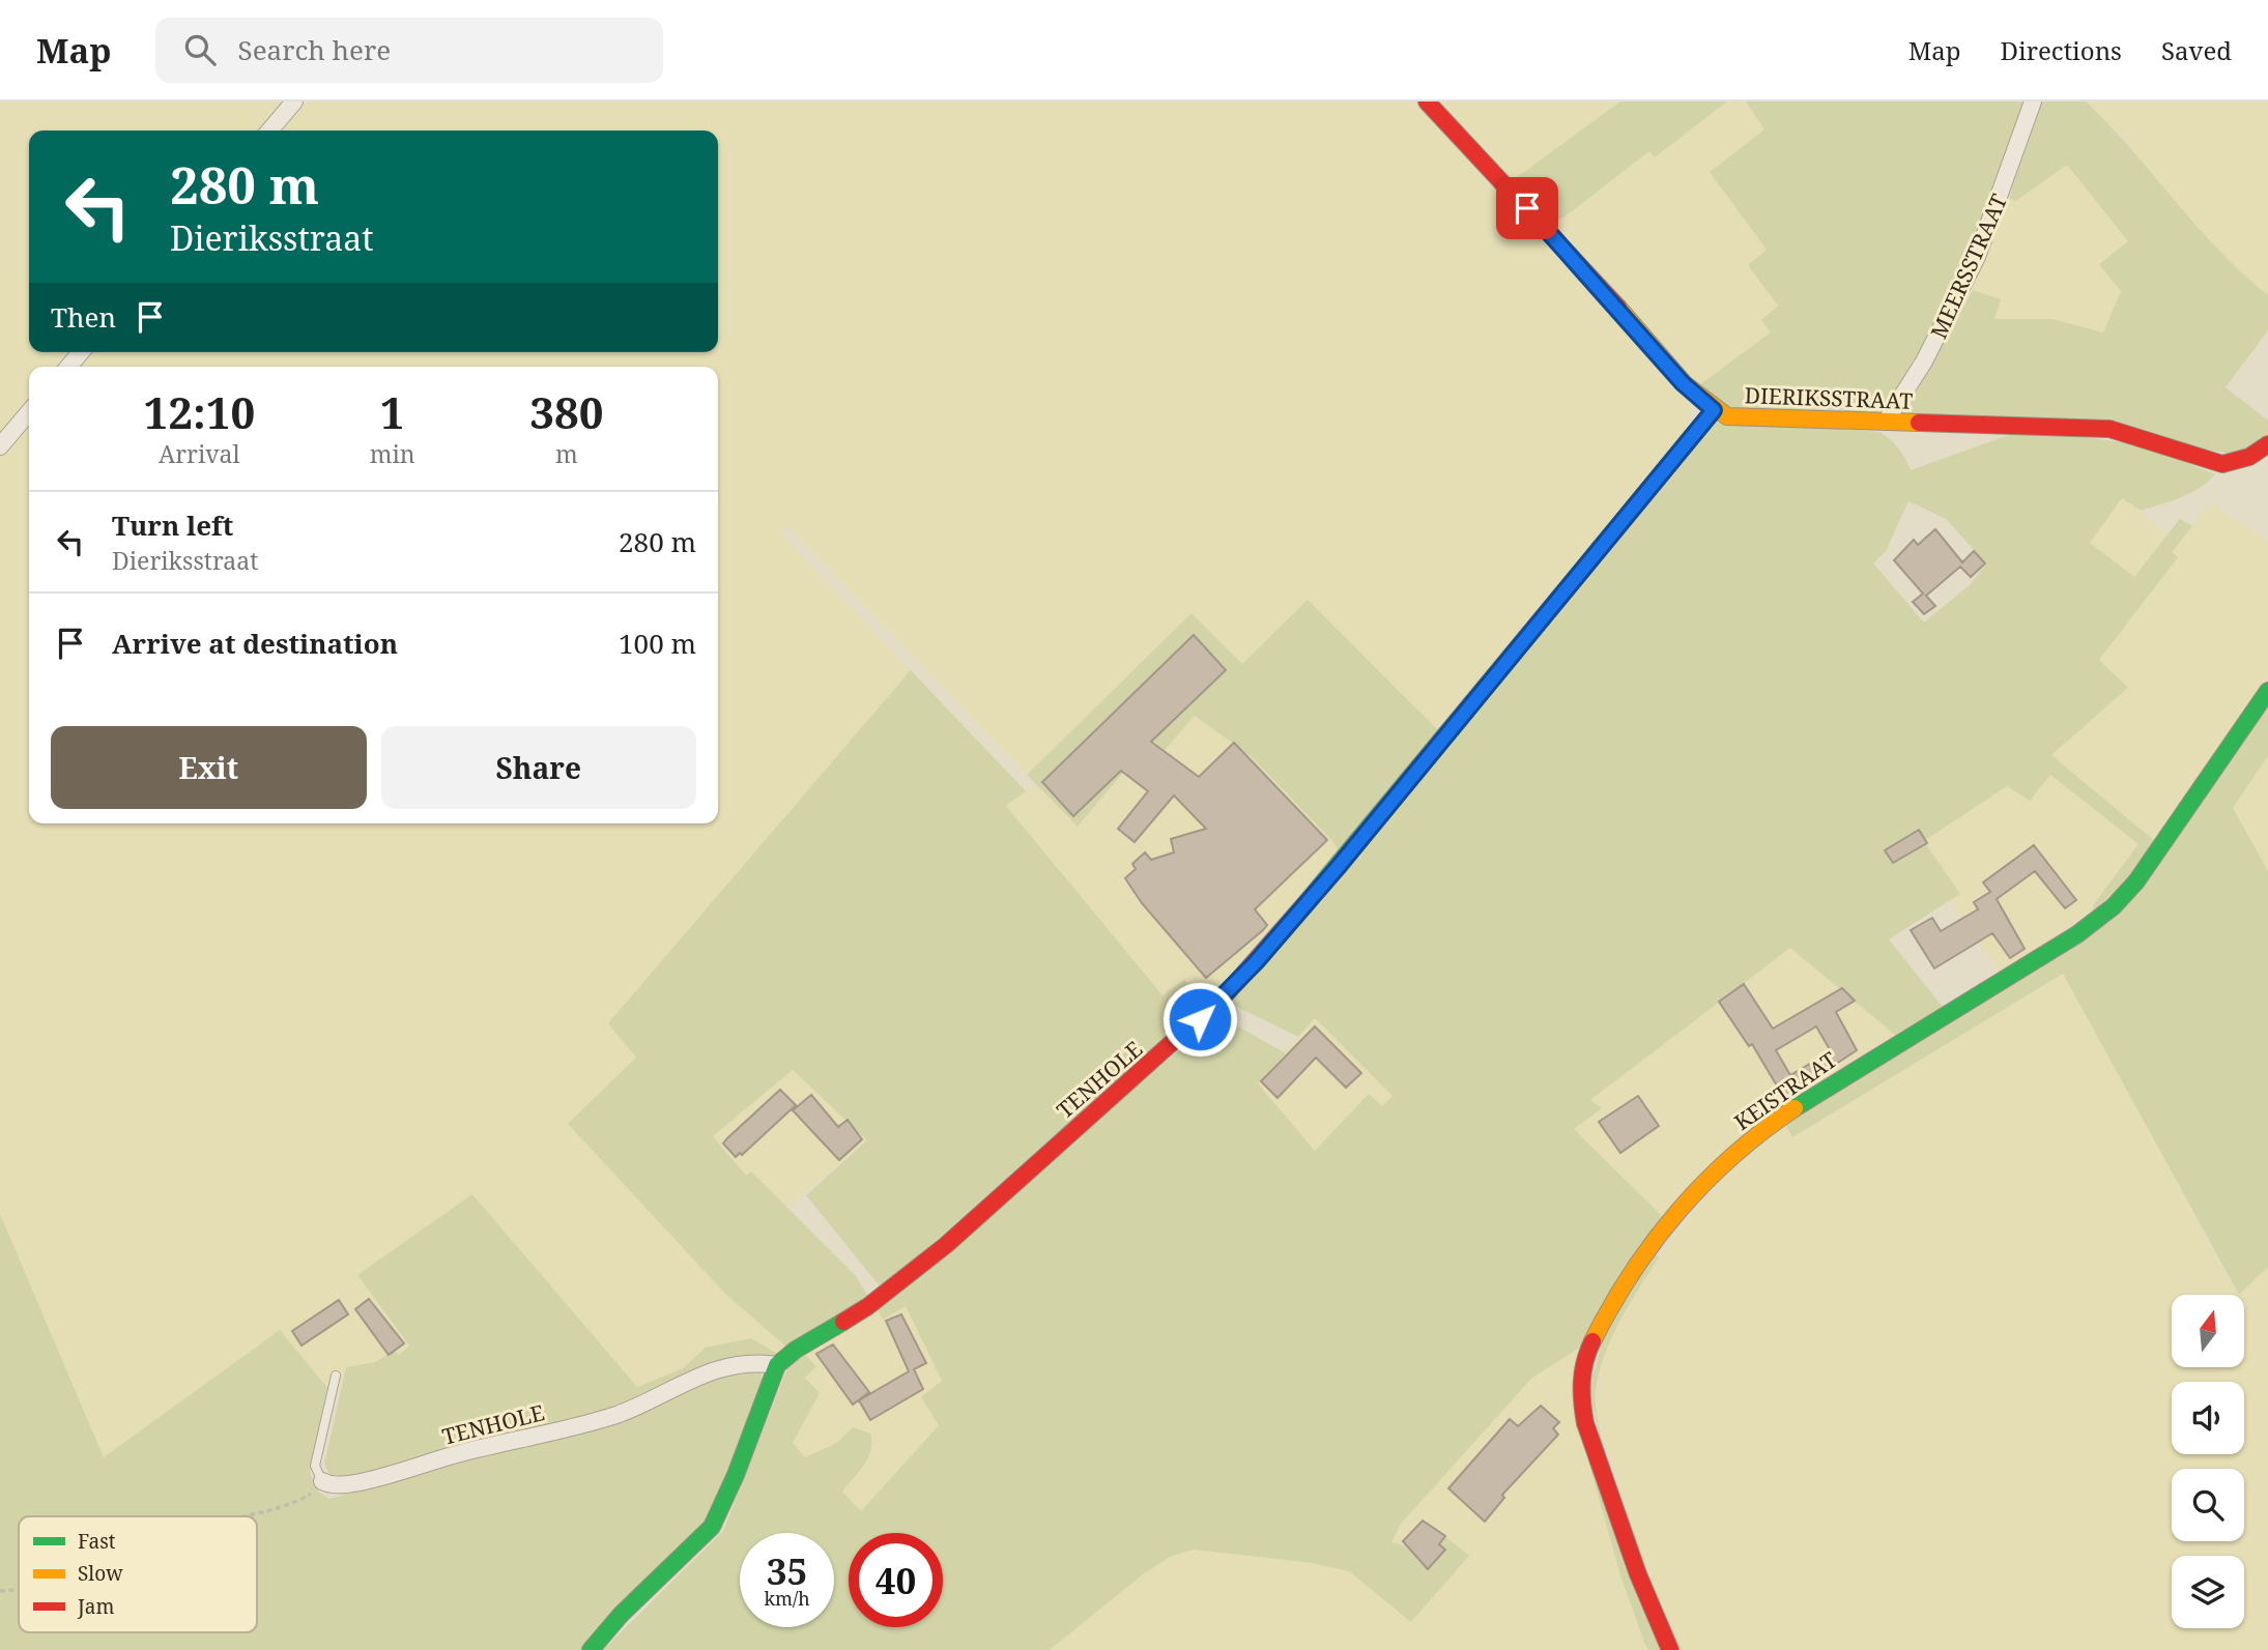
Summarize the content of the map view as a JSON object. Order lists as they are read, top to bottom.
{
  "streets": {
    "street": [
      "MEERSSTRAAT",
      "DIERIKSSTRAAT",
      "TENHOLE",
      "KEISTRAAT"
    ]
  },
  "crossings": [
    ["MEERSSTRAAT", "DIERIKSSTRAAT"],
    ["DIERIKSSTRAAT", "TENHOLE"]
  ],
  "legend": ["Fast", "Slow", "Jam"],
  "north": "top",
  "page": {
    "header": "Map",
    "search": "Search here",
    "nav": ["Map", "Directions", "Saved"],
    "turn": ["280 m", "Dieriksstraat"],
    "then": "Then",
    "eta": [
      "12:10",
      "Arrival",
      "1",
      "min",
      "380",
      "m"
    ],
    "list": [
      {
        "name": "Turn left",
        "note": "Dieriksstraat",
        "value": "280 m"
      },
      {
        "name": "Arrive at destination",
        "value": "100 m"
      }
    ],
    "buttons": ["Exit", "Share"],
    "speed": "35 km/h",
    "limit": "40"
  }
}
